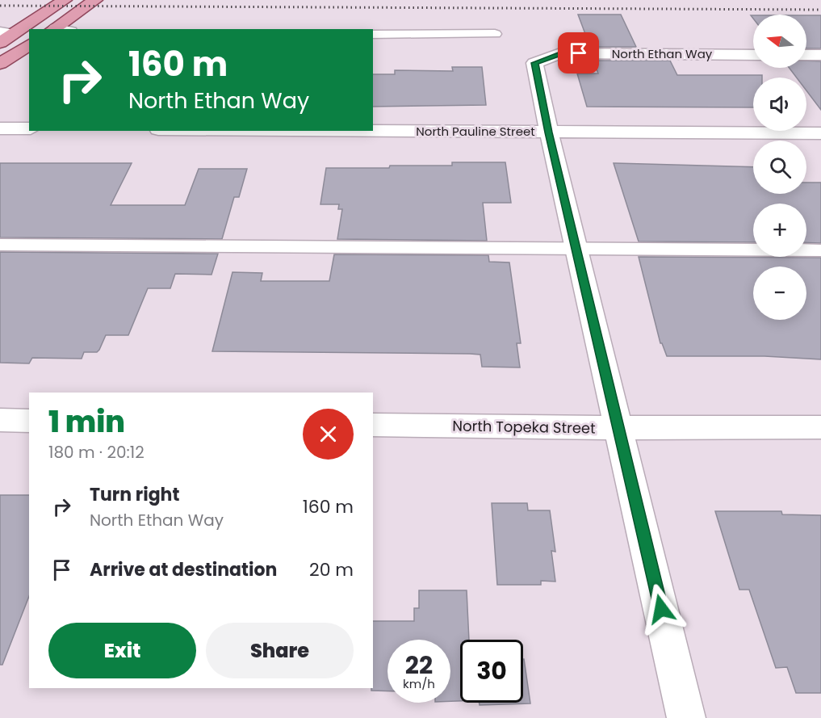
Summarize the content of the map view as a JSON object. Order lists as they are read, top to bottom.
{
  "streets": {
    "street": ["North Ethan Way", "North Pauline Street", "North Topeka Street"]
  },
  "crossings": [
    ["North Ethan Way", "North Pauline Street"]
  ],
  "north": "left",
  "page": {
    "map_buttons": ["+", "−"],
    "turn": ["160 m", "North Ethan Way"],
    "heading": ["1 min", "180 m · 20:12"],
    "list": [
      {
        "name": "Turn right",
        "note": "North Ethan Way",
        "value": "160 m"
      },
      {
        "name": "Arrive at destination",
        "value": "20 m"
      }
    ],
    "buttons": ["Exit", "Share"],
    "speed": "22 km/h",
    "limit": "30"
  }
}
